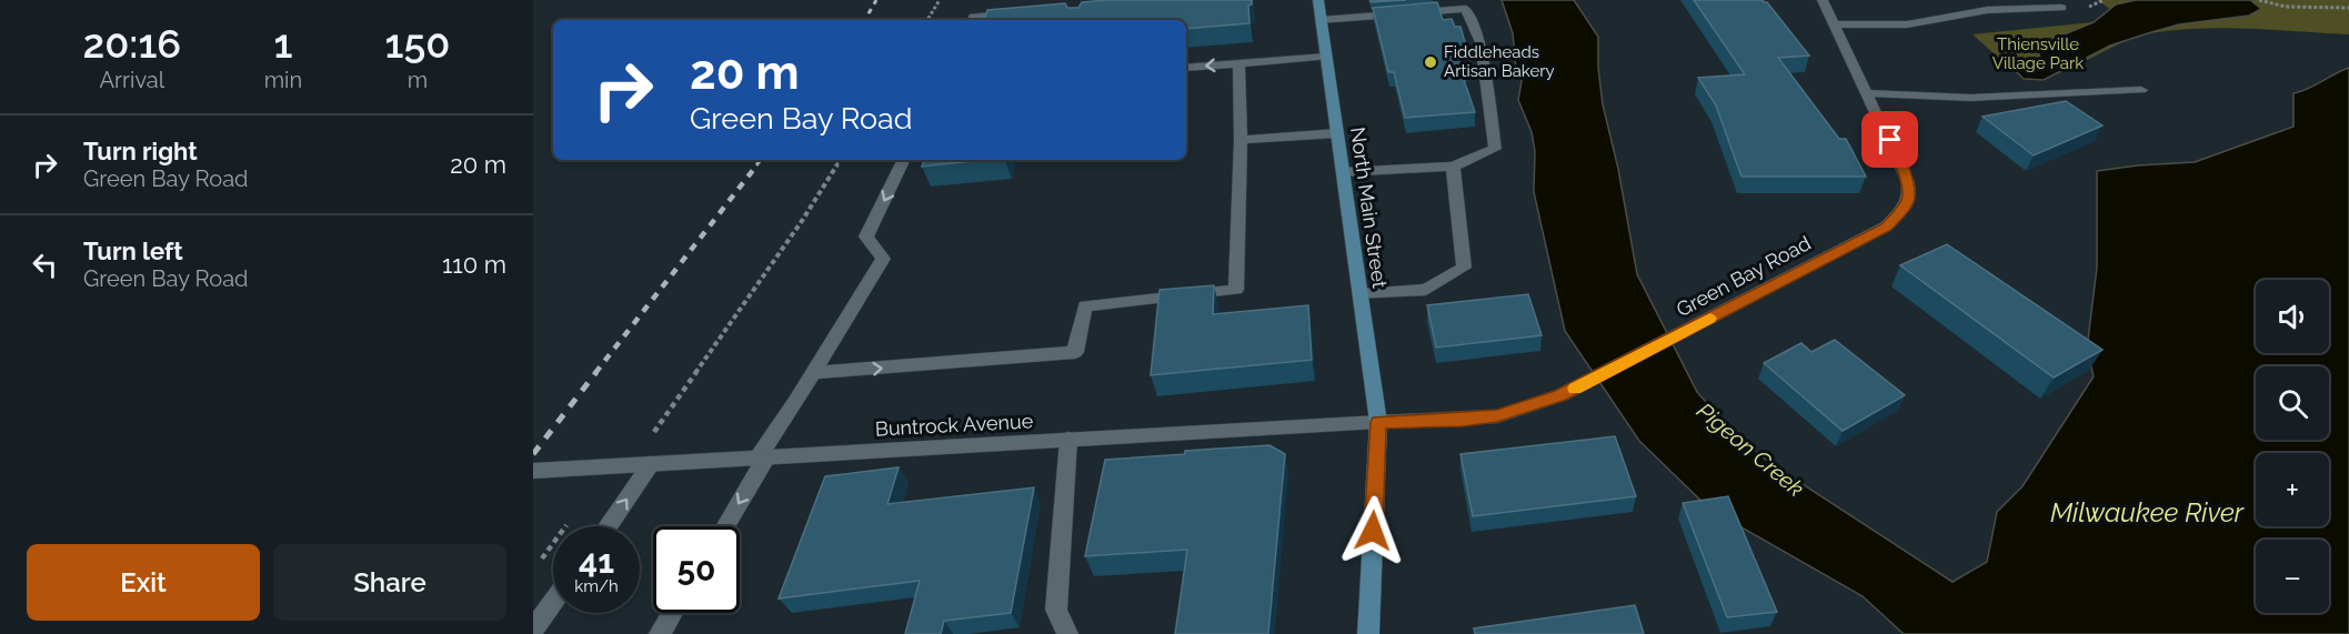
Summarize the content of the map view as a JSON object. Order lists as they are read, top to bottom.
{
  "streets": {
    "main road": ["North Main Street"],
    "street": ["Green Bay Road", "Buntrock Avenue"]
  },
  "crossings": [
    ["North Main Street", "Green Bay Road"],
    ["North Main Street", "Buntrock Avenue"],
    ["Green Bay Road", "Buntrock Avenue"]
  ],
  "water": ["Pigeon Creek", "Milwaukee River"],
  "parks": ["Thiensville Village Park"],
  "places": ["Fiddleheads Artisan Bakery"],
  "page": {
    "eta": [
      "20:16",
      "Arrival",
      "1",
      "min",
      "150",
      "m"
    ],
    "turn": ["20 m", "Green Bay Road"],
    "list": [
      {
        "name": "Turn right",
        "note": "Green Bay Road",
        "value": "20 m"
      },
      {
        "name": "Turn left",
        "note": "Green Bay Road",
        "value": "110 m"
      }
    ],
    "map_buttons": ["+", "−"],
    "speed": "41 km/h",
    "limit": "50",
    "buttons": ["Exit", "Share"]
  }
}
